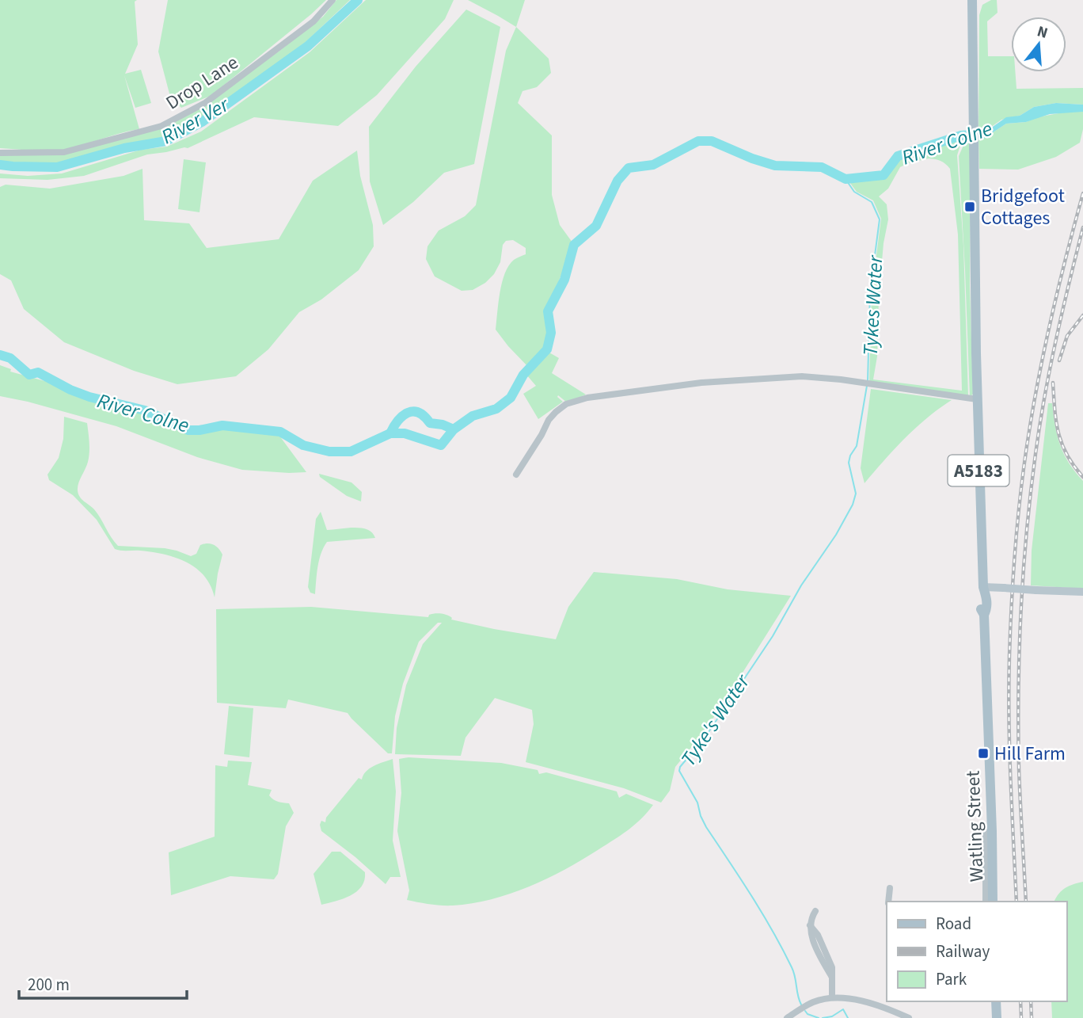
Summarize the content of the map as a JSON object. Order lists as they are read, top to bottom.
{
  "streets": {
    "main road": ["A5183", "Watling Street"],
    "street": ["Drop Lane"]
  },
  "crossings": [
    ["A5183", "Watling Street"]
  ],
  "water": [
    "River Ver",
    "River Colne",
    "Tykes Water",
    "Tyke's Water"
  ],
  "places": {
    "transit": ["Bridgefoot Cottages", "Hill Farm"]
  },
  "legend": ["Road", "Railway", "Park"],
  "scale_bar": "200 m",
  "north": "top"
}
